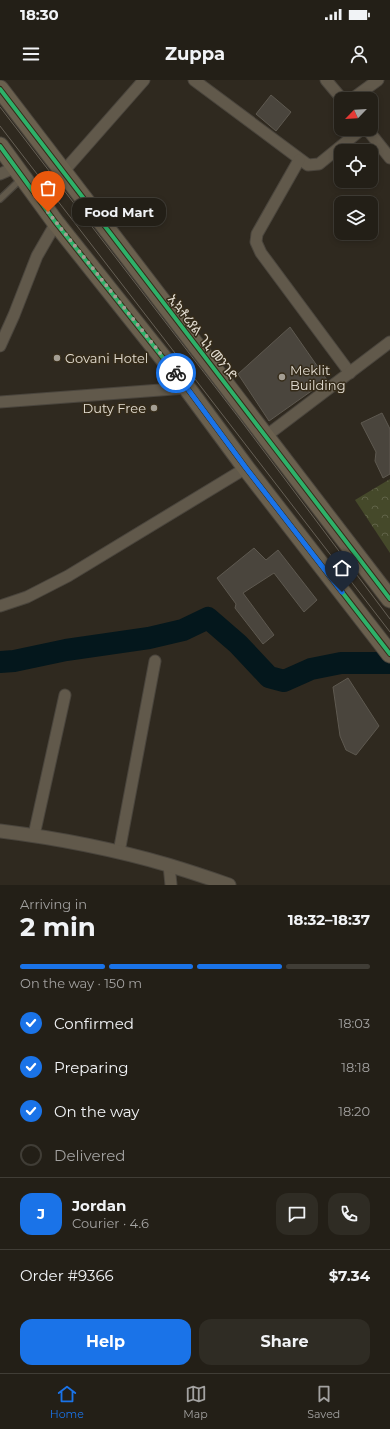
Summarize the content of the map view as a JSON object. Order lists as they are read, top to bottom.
{
  "streets": {
    "main road": ["ኢኳቶሪያል ጊኒ መንገድ"]
  },
  "places": [
    "Food Mart",
    "Govani Hotel",
    "Meklit Building",
    "Duty Free"
  ],
  "north": "bottom left",
  "page": {
    "status": "18:30",
    "header": "Zuppa",
    "bubble": "Food Mart",
    "heading": ["2 min", "Arriving in", "18:32–18:37"],
    "panel": [
      "Jordan",
      "Courier · 4.6",
      "Order #9366",
      "$7.34"
    ],
    "bar": "On the way · 150 m",
    "list": [
      ["Confirmed", "18:03"],
      ["Preparing", "18:18"],
      ["On the way", "18:20"],
      "Delivered"
    ],
    "round": "J",
    "buttons": ["Help", "Share"],
    "tabs": ["Home", "Map", "Saved"]
  }
}
